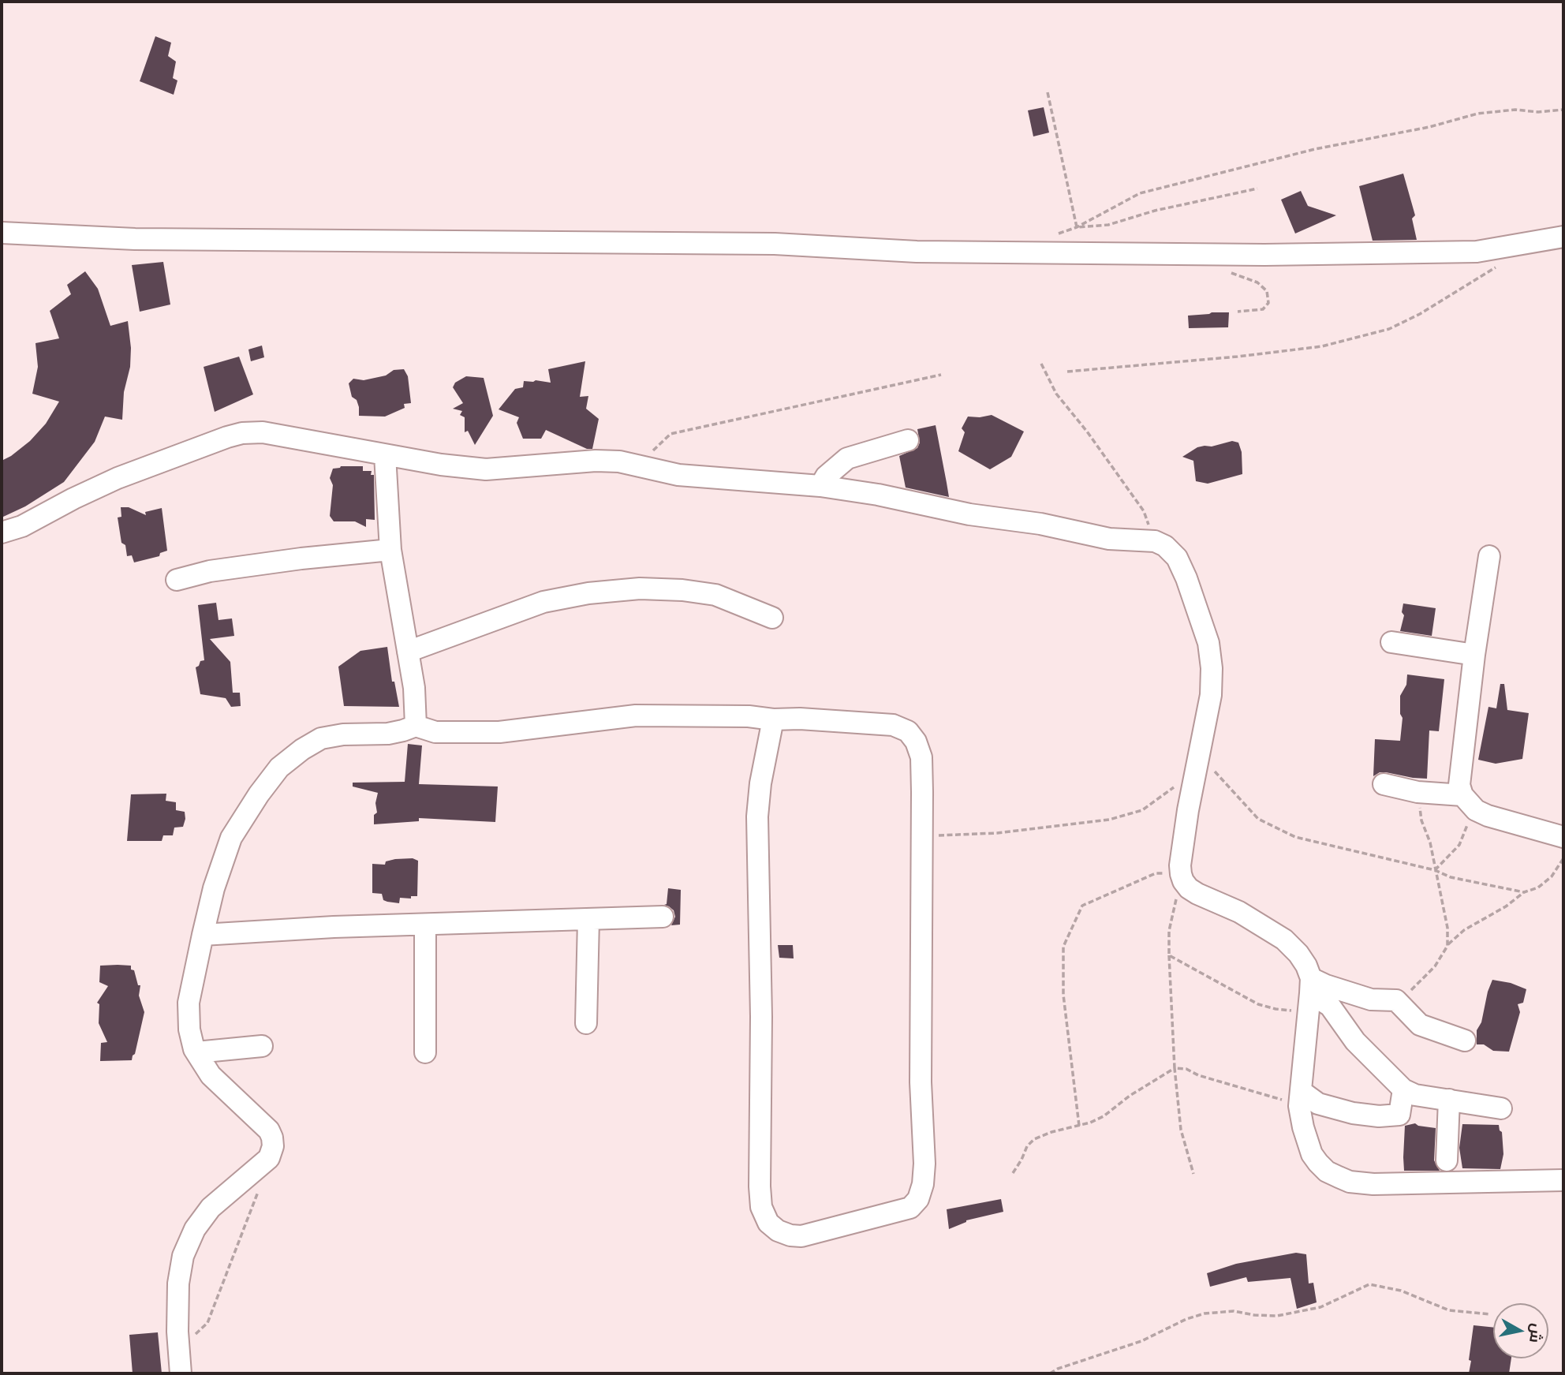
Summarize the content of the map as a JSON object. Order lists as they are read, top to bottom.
{
  "north": "right"
}
